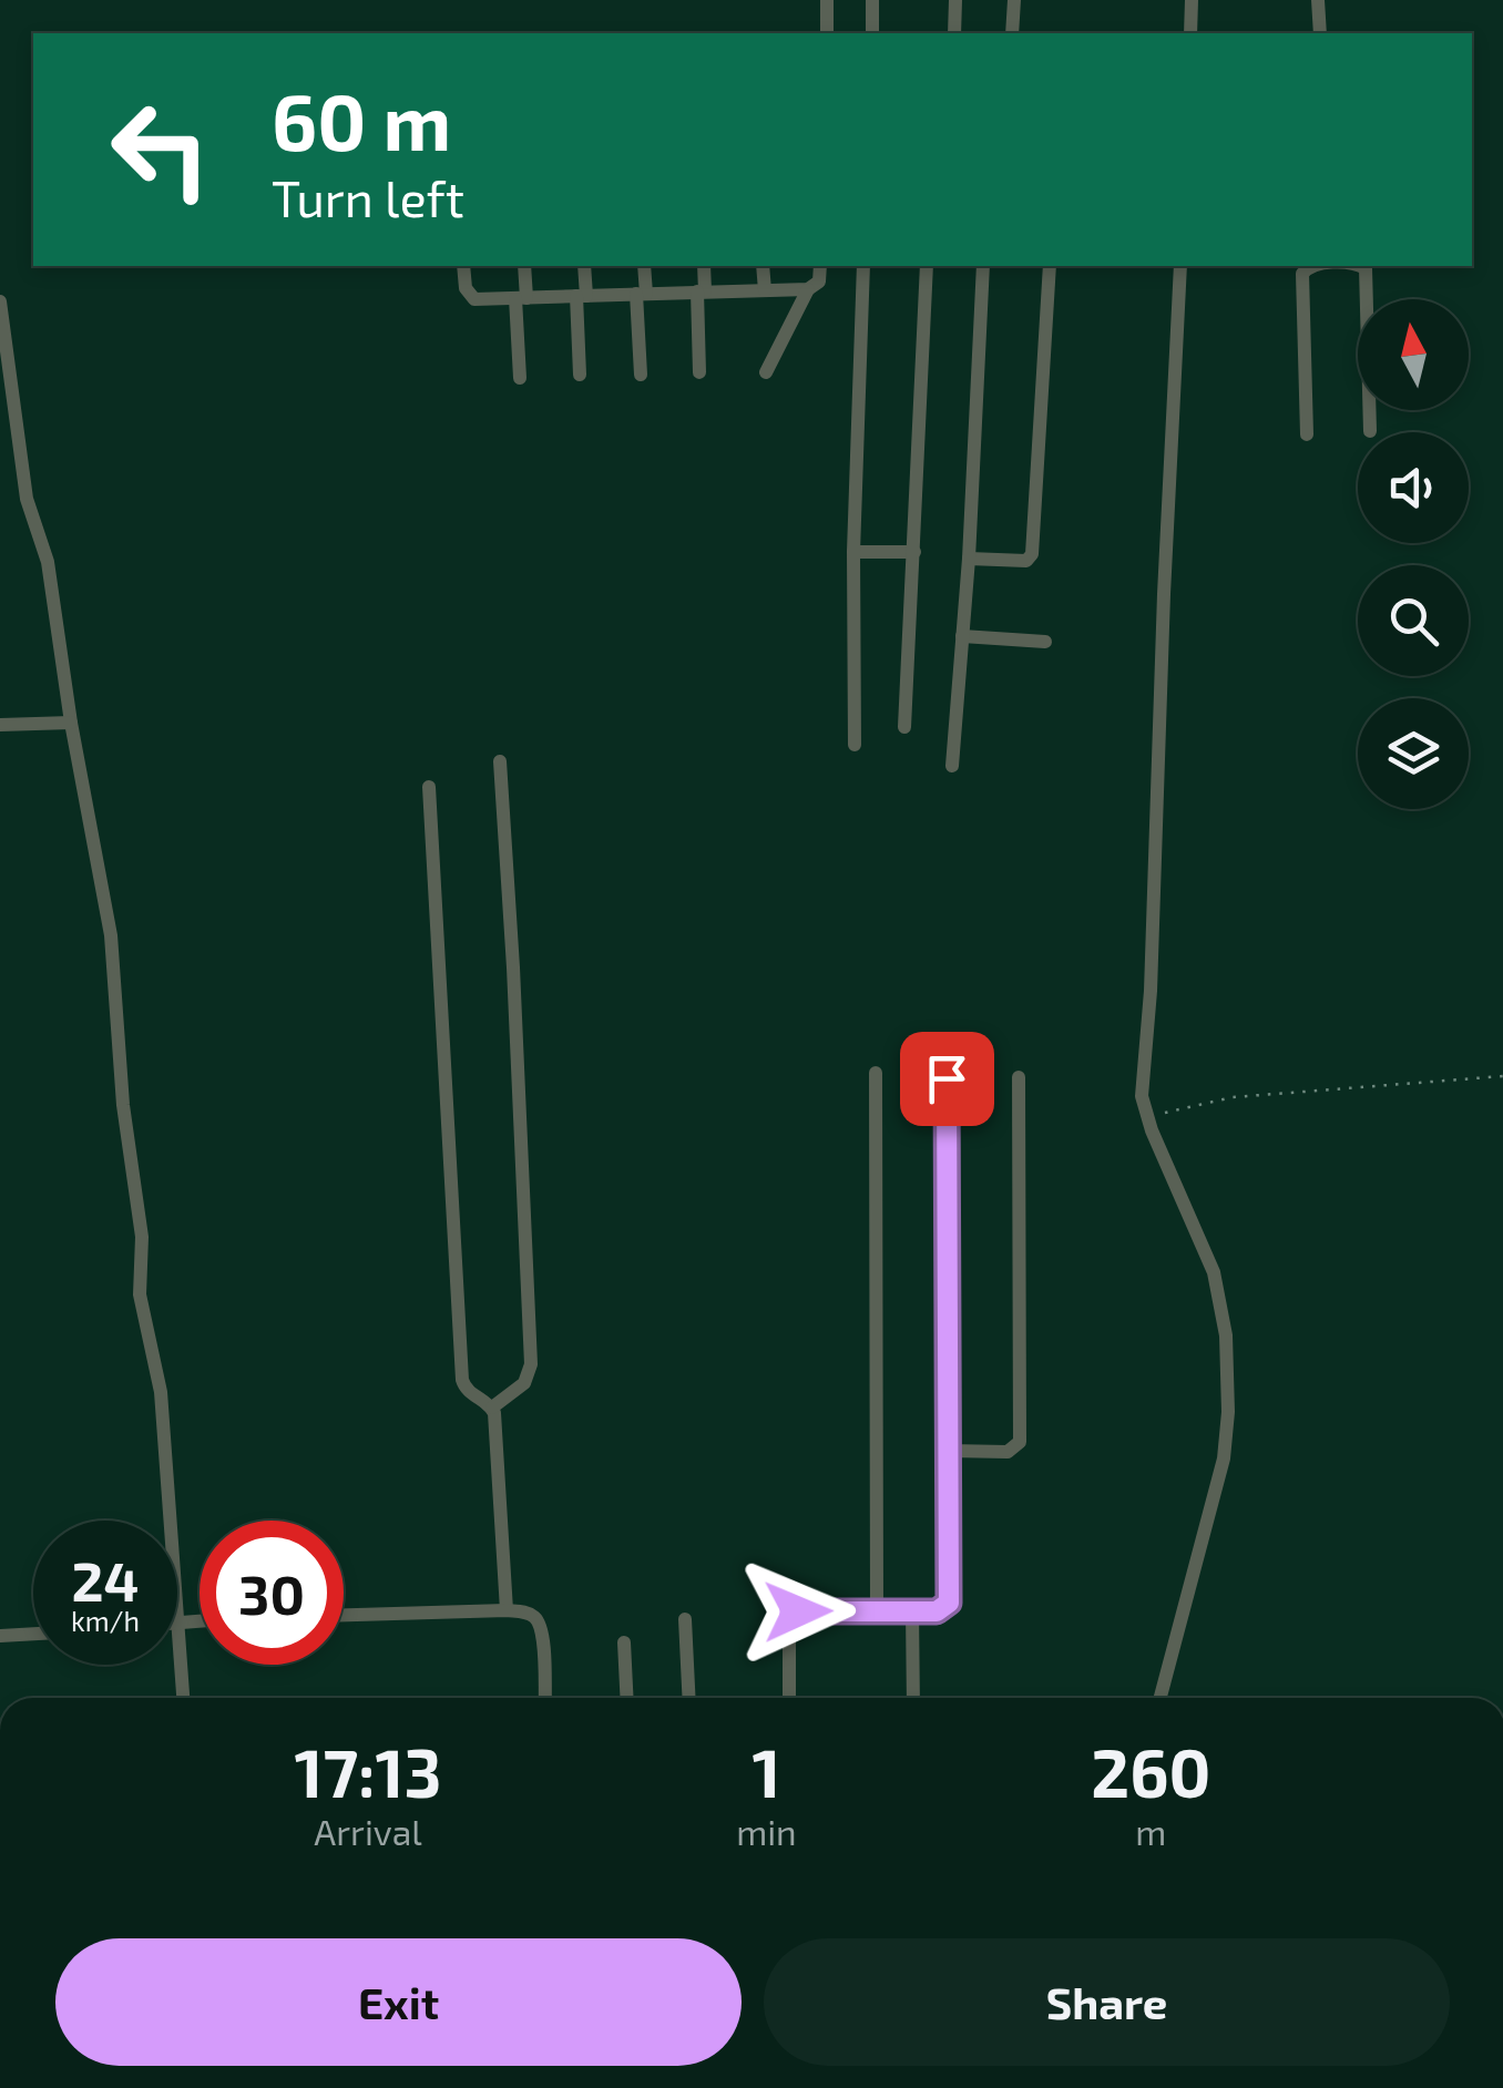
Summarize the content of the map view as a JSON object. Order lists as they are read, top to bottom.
{
  "north": "top",
  "page": {
    "turn": ["60 m", "Turn left"],
    "speed": "24 km/h",
    "limit": "30",
    "eta": [
      "17:13",
      "Arrival",
      "1",
      "min",
      "260",
      "m"
    ],
    "buttons": ["Exit", "Share"]
  }
}
